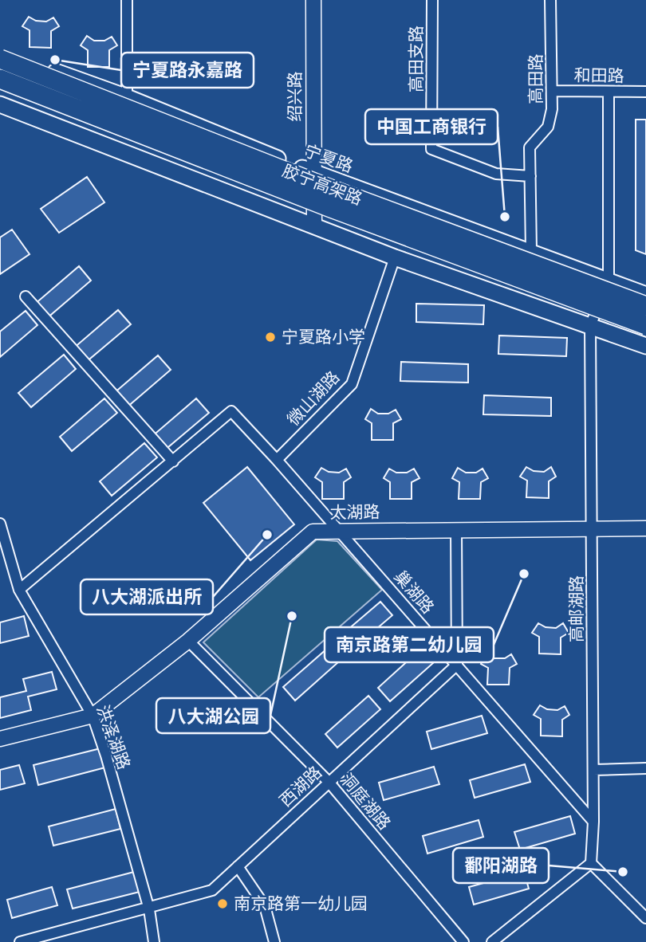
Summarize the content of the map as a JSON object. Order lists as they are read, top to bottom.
{
  "streets": {
    "highway": ["胶宁高架路"],
    "main road": ["宁夏路"],
    "street": [
      "高田支路",
      "和田路",
      "高田路",
      "绍兴路",
      "微山湖路",
      "太湖路",
      "巢湖路",
      "高邮湖路",
      "洪泽湖路",
      "西湖路",
      "洞庭湖路"
    ]
  },
  "crossings": [
    ["高田支路", "高田路"],
    ["和田路", "高田路"],
    ["高田路", "宁夏路"],
    ["绍兴路", "宁夏路"],
    ["宁夏路", "高邮湖路"],
    ["微山湖路", "巢湖路"],
    ["太湖路", "巢湖路"],
    ["太湖路", "高邮湖路"],
    ["太湖路", "洪泽湖路"],
    ["太湖路", "洞庭湖路"],
    ["巢湖路", "高邮湖路"],
    ["巢湖路", "西湖路"],
    ["洪泽湖路", "西湖路"],
    ["西湖路", "洞庭湖路"]
  ],
  "places": [
    "宁夏路永嘉路",
    "中国工商银行",
    "宁夏路小学",
    "八大湖派出所",
    "南京路第二幼儿园",
    "八大湖公园",
    "鄱阳湖路",
    "南京路第一幼儿园"
  ]
}
